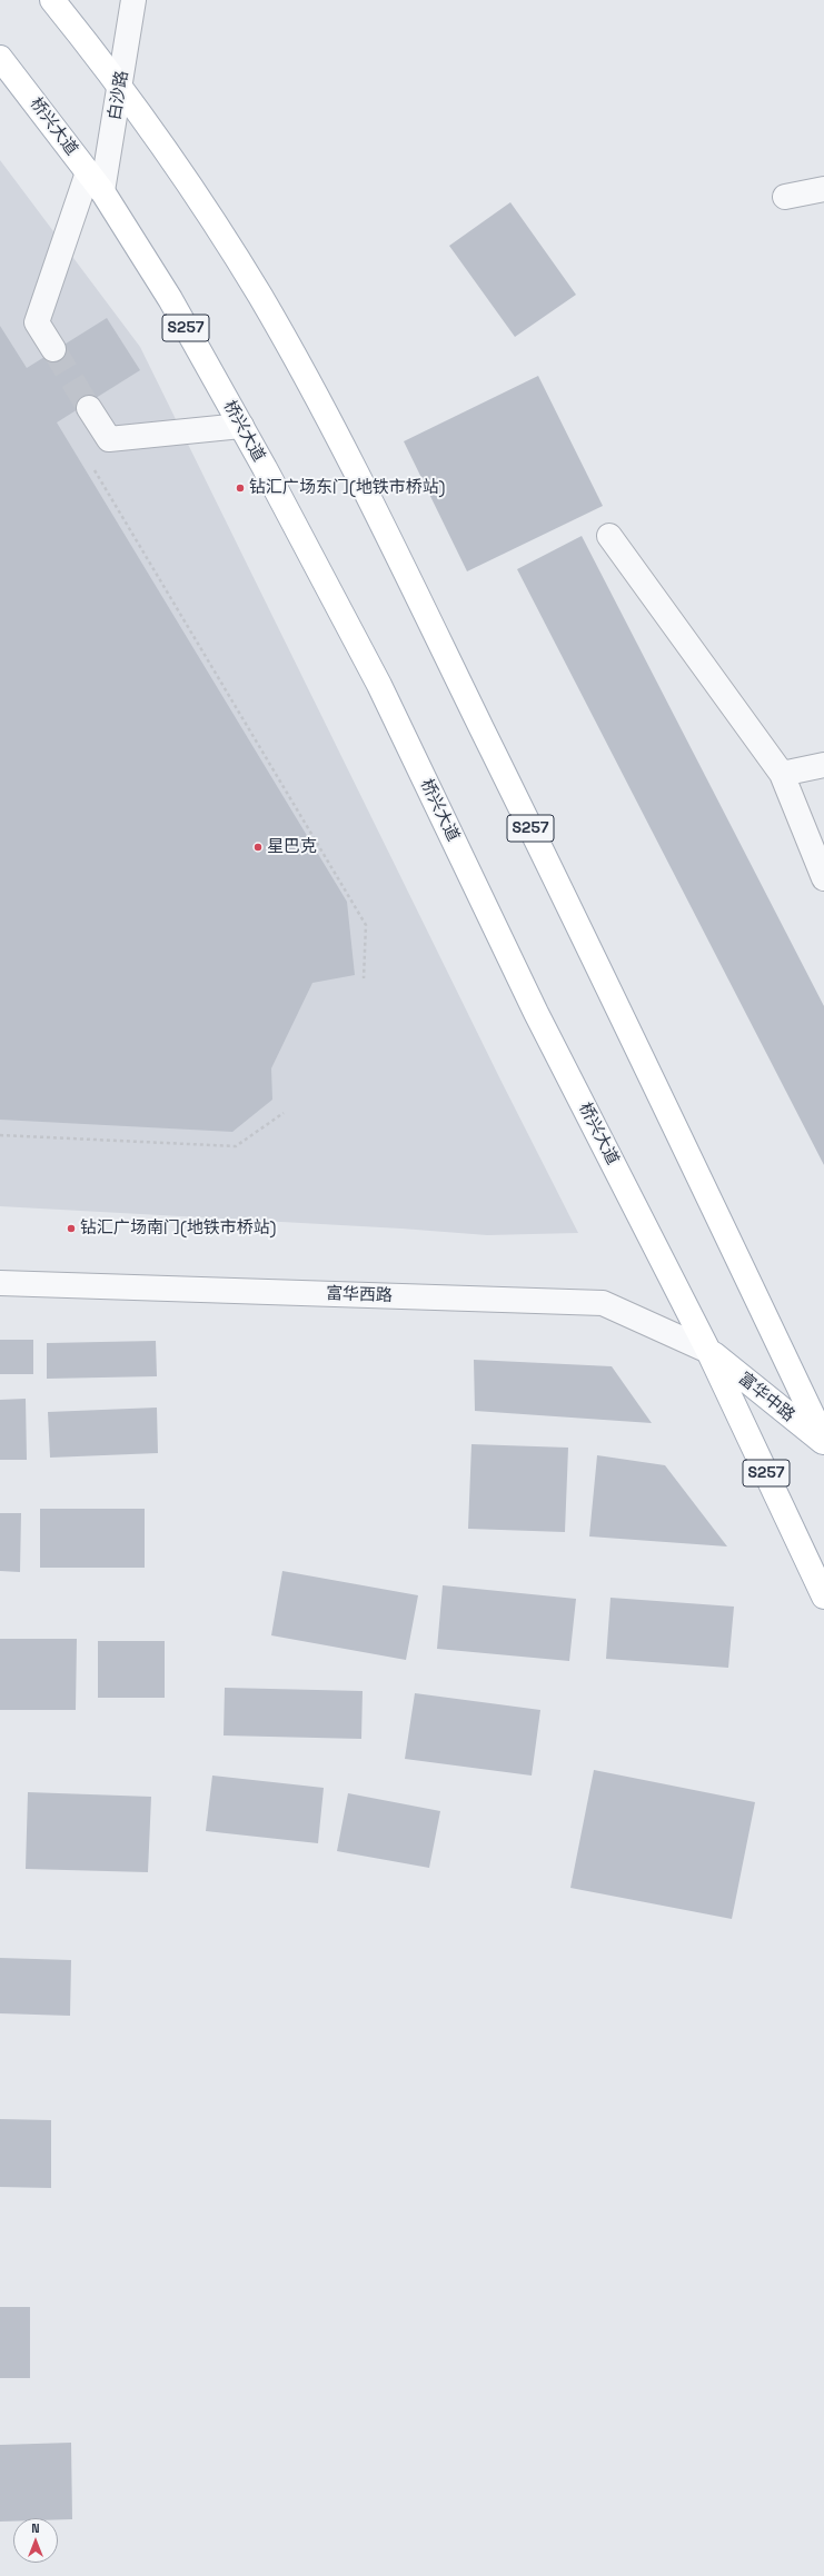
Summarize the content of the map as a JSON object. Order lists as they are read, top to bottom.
{
  "streets": {
    "main road": ["桥兴大道", "S257", "富华中路"],
    "street": ["白沙路", "富华西路"]
  },
  "crossings": [
    ["白沙路", "桥兴大道"],
    ["白沙路", "S257"],
    ["桥兴大道", "富华西路"],
    ["桥兴大道", "富华中路"],
    ["S257", "富华中路"],
    ["富华西路", "富华中路"]
  ],
  "places": ["钻汇广场东门(地铁市桥站)", "星巴克", "钻汇广场南门(地铁市桥站)"],
  "north": "top"
}
